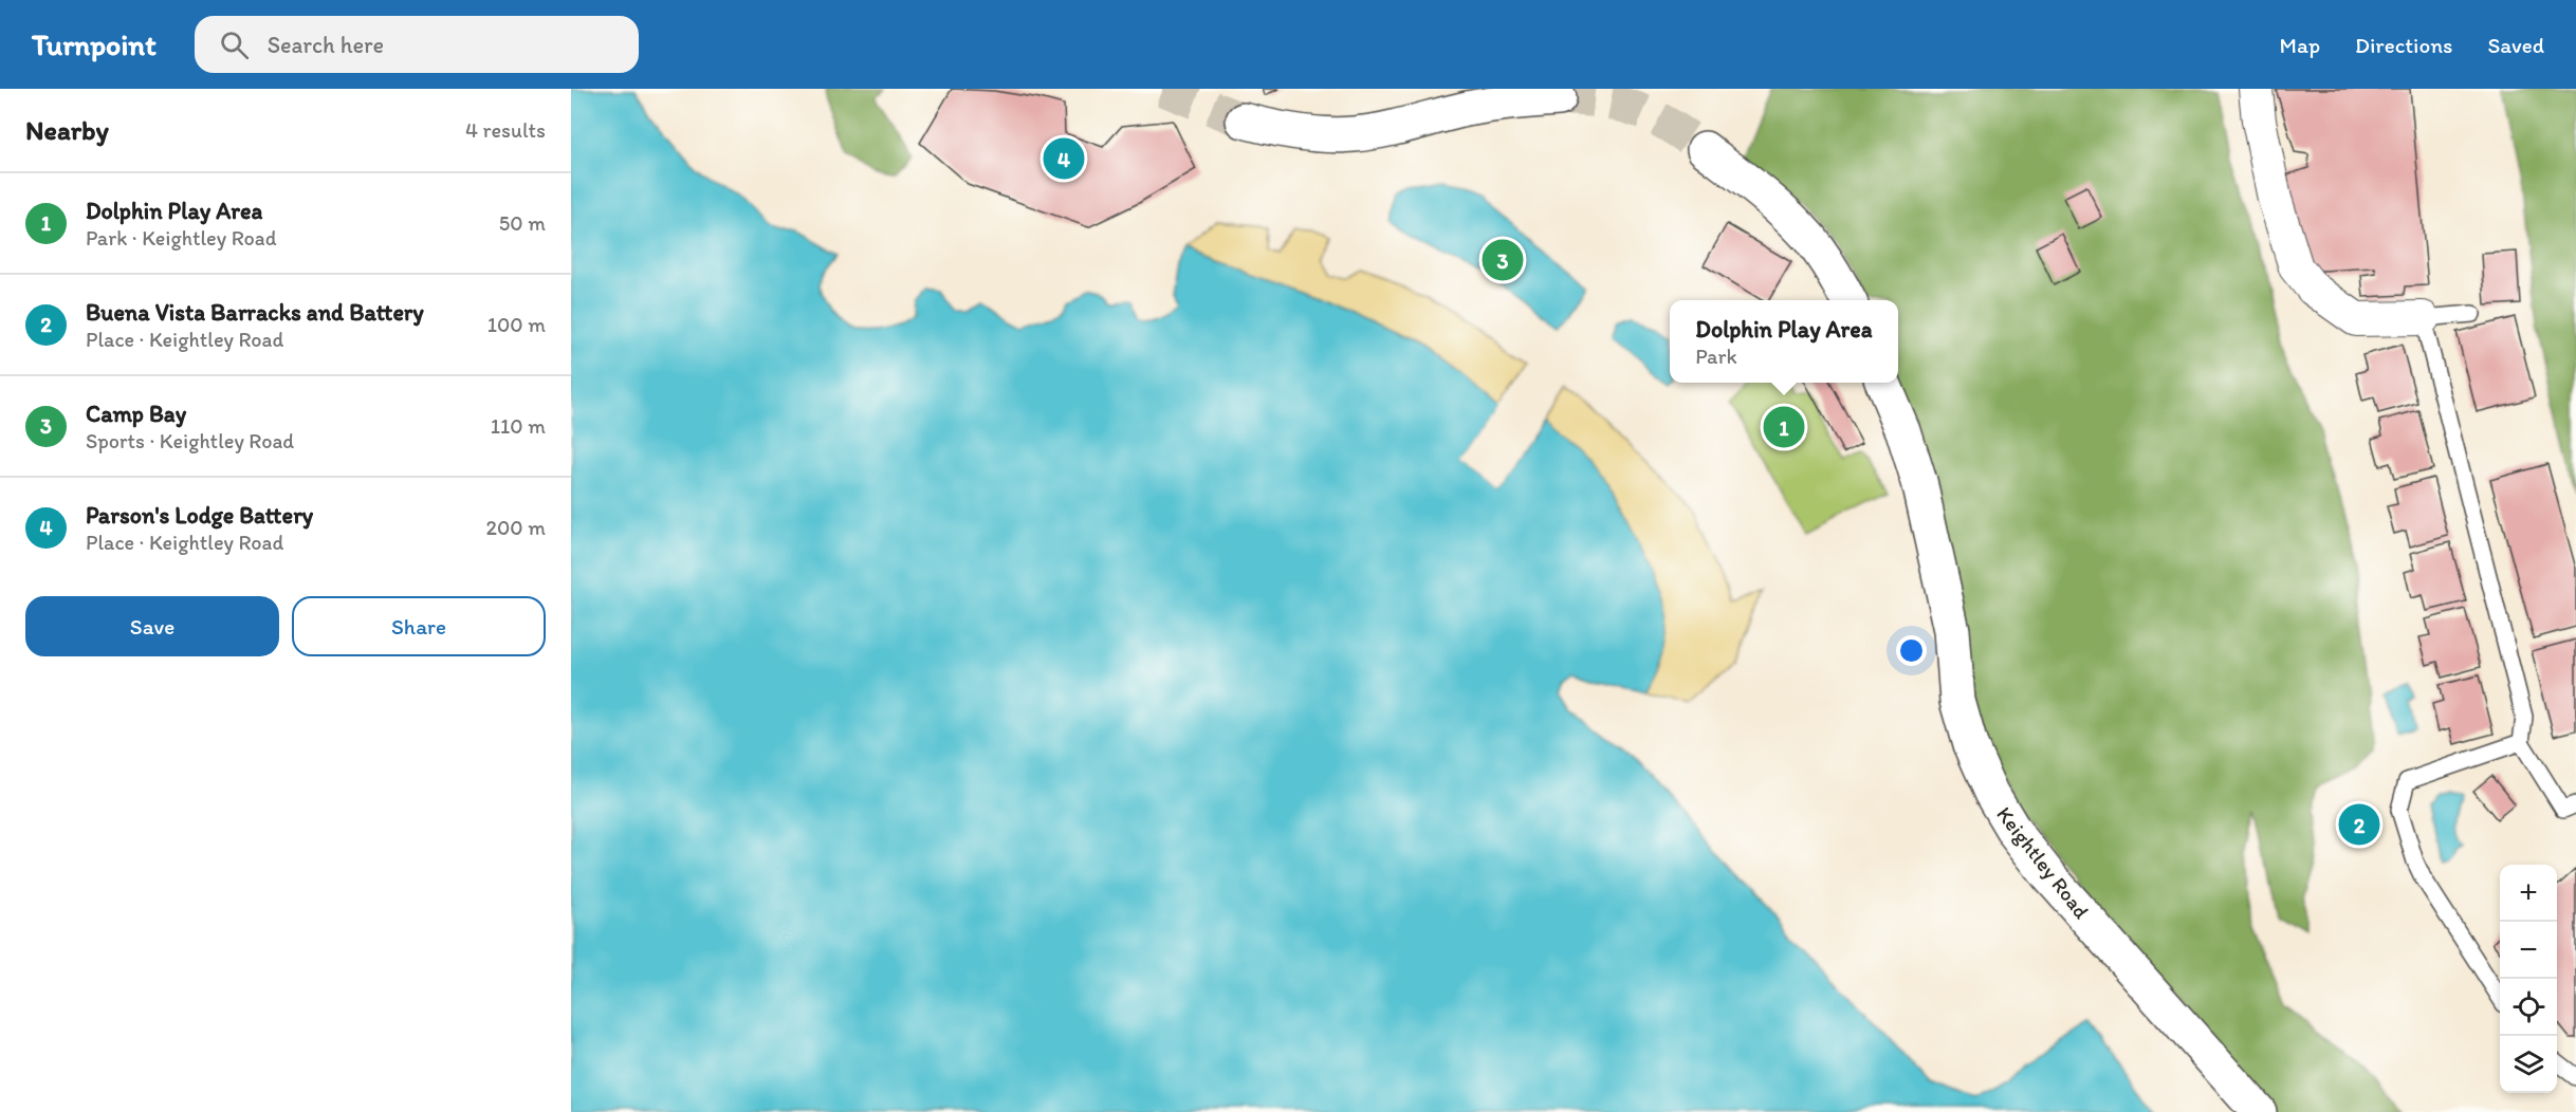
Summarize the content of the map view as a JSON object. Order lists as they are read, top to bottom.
{
  "streets": {
    "main road": ["Keightley Road"]
  },
  "page": {
    "header": "Turnpoint",
    "search": "Search here",
    "nav": ["Map", "Directions", "Saved"],
    "heading": ["Nearby", "4 results"],
    "pins": [
      "4",
      "3",
      "1",
      "2"
    ],
    "list": [
      {
        "mark": "1",
        "name": "Dolphin Play Area",
        "note": "Park · Keightley Road",
        "value": "50 m"
      },
      {
        "mark": "2",
        "name": "Buena Vista Barracks and Battery",
        "note": "Place · Keightley Road",
        "value": "100 m"
      },
      {
        "mark": "3",
        "name": "Camp Bay",
        "note": "Sports · Keightley Road",
        "value": "110 m"
      },
      {
        "mark": "4",
        "name": "Parson's Lodge Battery",
        "note": "Place · Keightley Road",
        "value": "200 m"
      }
    ],
    "popup": ["Dolphin Play Area", "Park"],
    "buttons": ["Save", "Share"],
    "map_buttons": ["+", "−"]
  }
}
